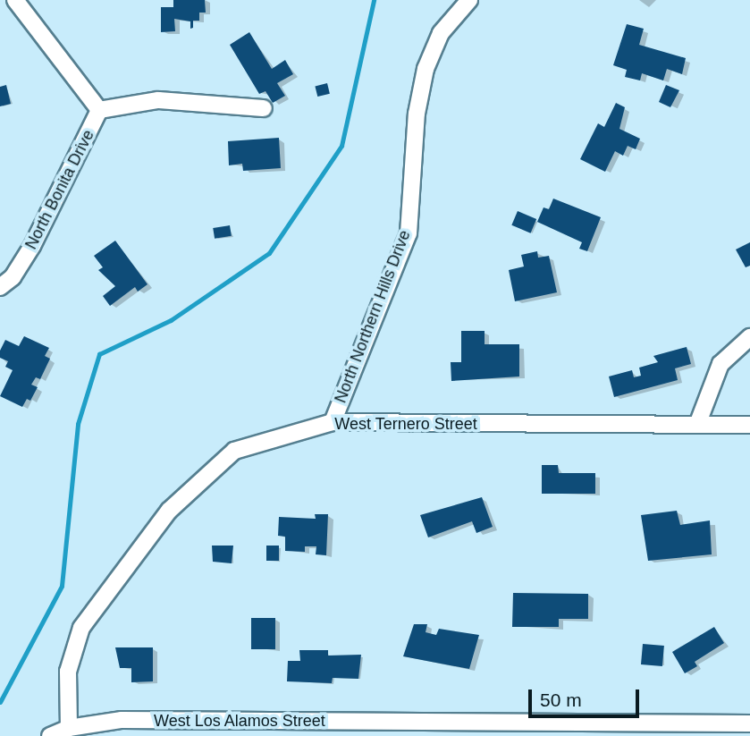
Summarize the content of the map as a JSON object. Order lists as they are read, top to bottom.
{
  "streets": {
    "street": [
      "North Bonita Drive",
      "North Northern Hills Drive",
      "West Ternero Street",
      "West Los Alamos Street"
    ]
  },
  "crossings": [
    ["North Northern Hills Drive", "West Ternero Street"],
    ["West Ternero Street", "West Los Alamos Street"]
  ],
  "scale_bar": "50 m"
}
